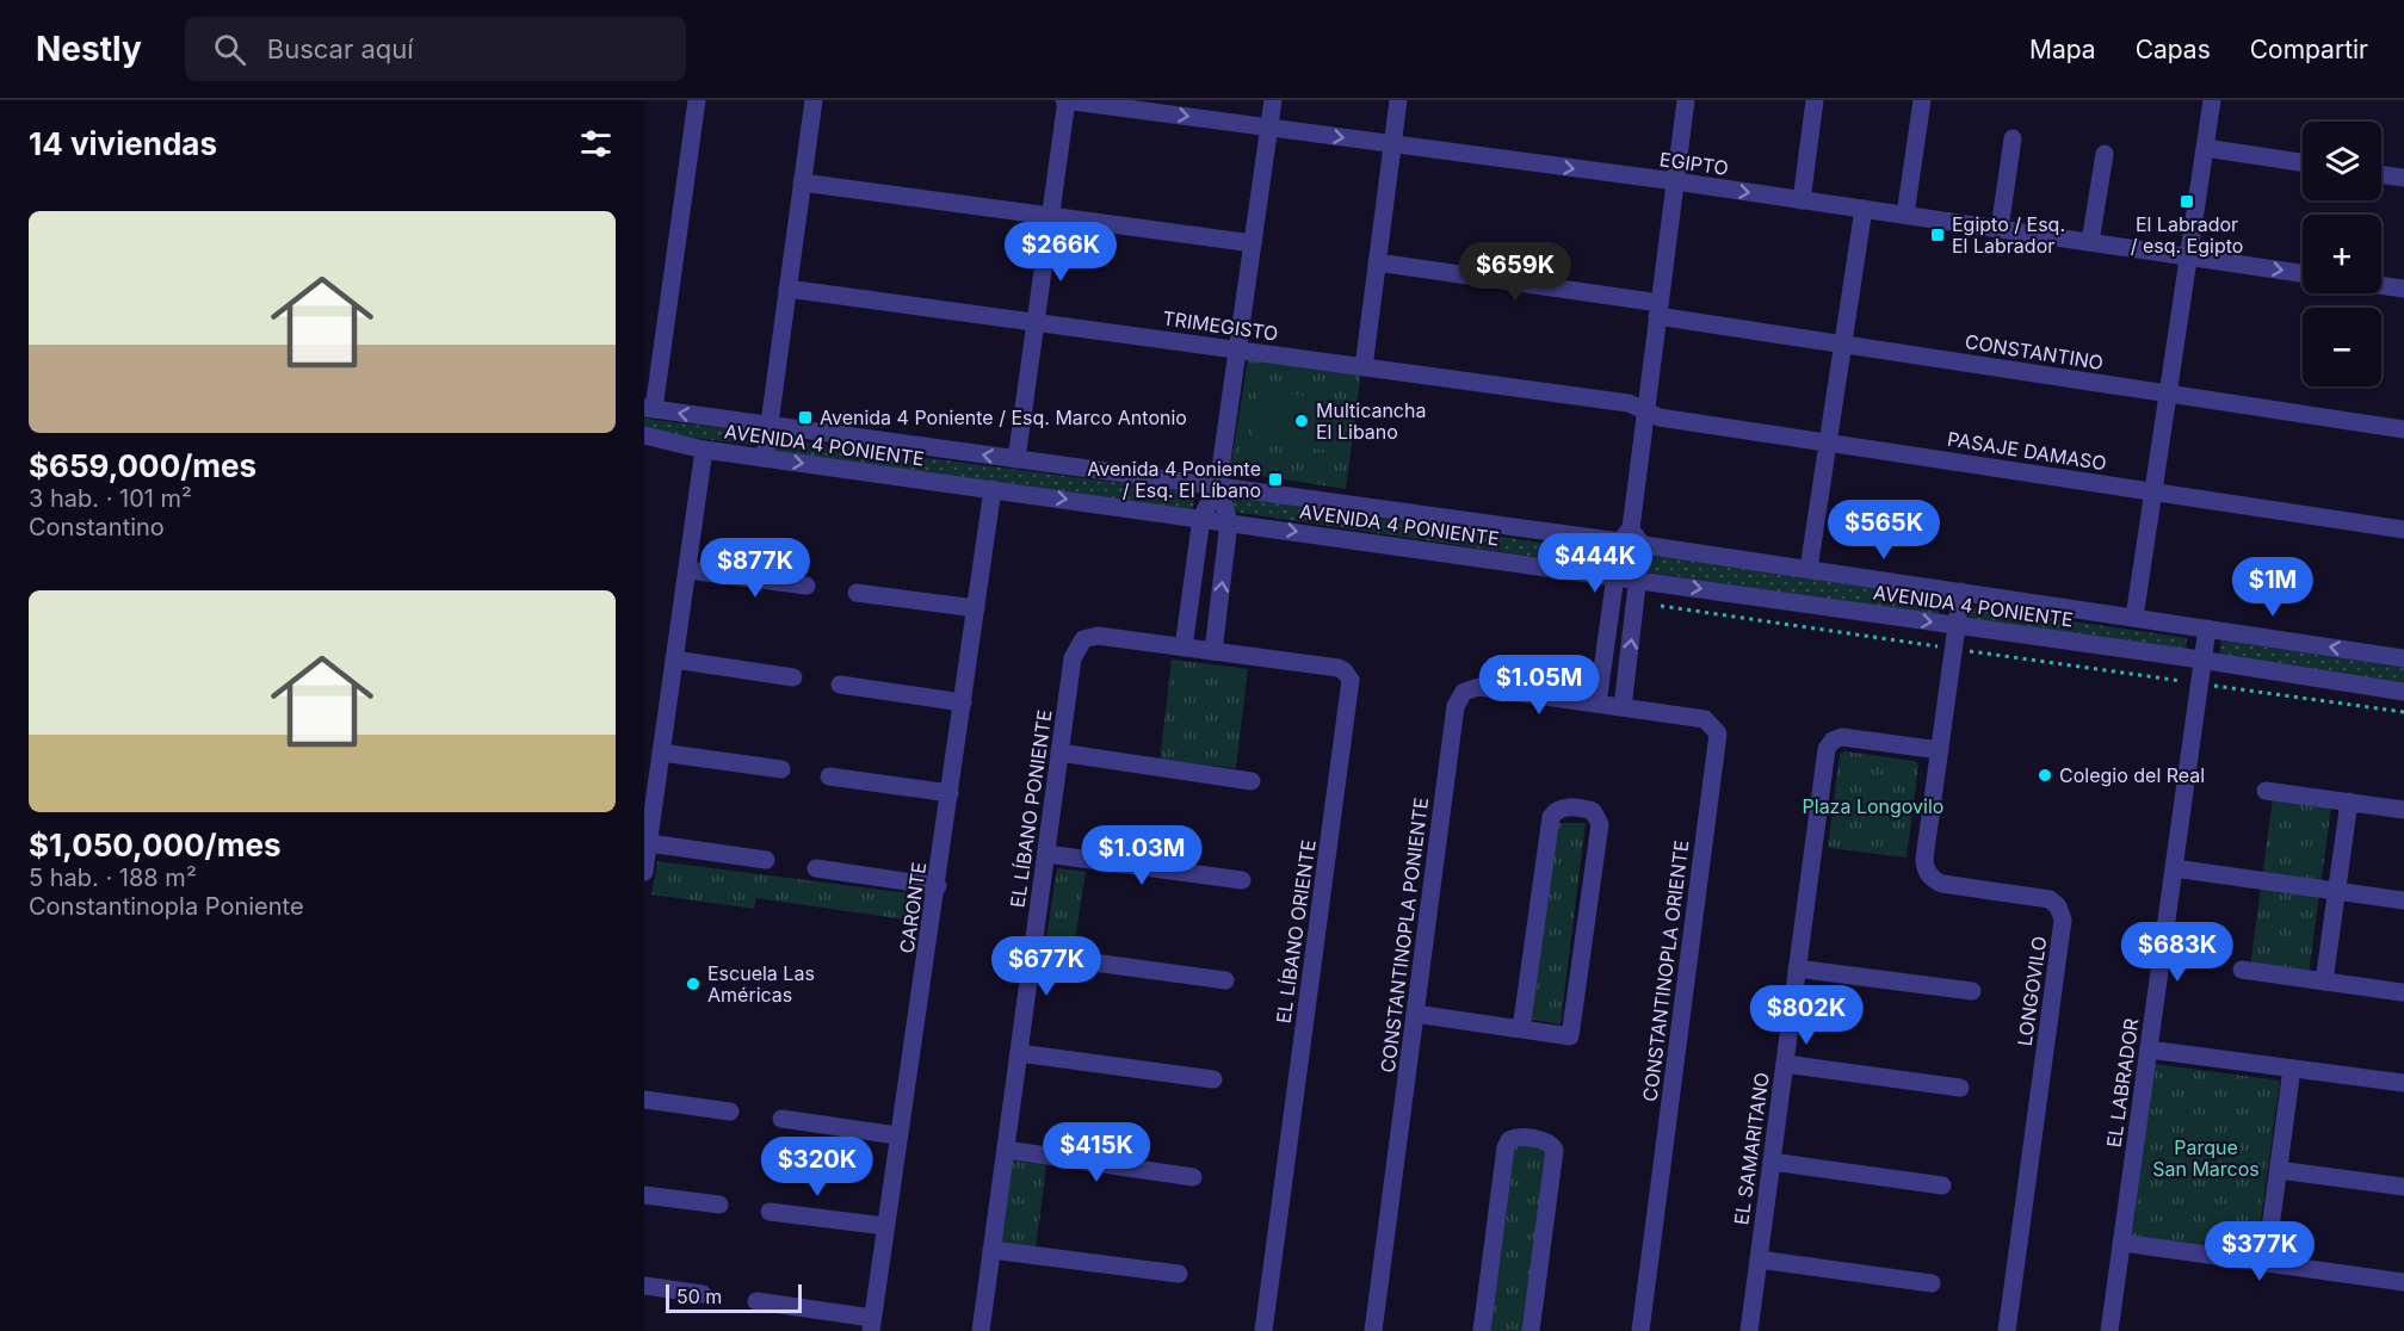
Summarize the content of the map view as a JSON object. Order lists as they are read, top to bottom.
{
  "streets": {
    "street": [
      "EGIPTO",
      "TRIMEGISTO",
      "CONSTANTINO",
      "AVENIDA 4 PONIENTE",
      "PASAJE DAMASO",
      "EL LÍBANO PONIENTE",
      "CARONTE",
      "EL LÍBANO ORIENTE",
      "CONSTANTINOPLA PONIENTE",
      "CONSTANTINOPLA ORIENTE",
      "LONGOVILO",
      "EL LABRADOR",
      "EL SAMARITANO"
    ]
  },
  "crossings": [
    ["TRIMEGISTO", "PASAJE DAMASO"],
    ["AVENIDA 4 PONIENTE", "CARONTE"],
    ["AVENIDA 4 PONIENTE", "LONGOVILO"],
    ["AVENIDA 4 PONIENTE", "EL LABRADOR"],
    ["EL LÍBANO PONIENTE", "EL LÍBANO ORIENTE"],
    ["CONSTANTINOPLA PONIENTE", "CONSTANTINOPLA ORIENTE"],
    ["LONGOVILO", "EL SAMARITANO"]
  ],
  "one_way": ["EGIPTO"],
  "parks": ["Plaza Longovilo", "Parque San Marcos"],
  "places": {
    "transit": [
      "El Labrador / esq. Egipto",
      "Egipto / Esq. El Labrador",
      "Avenida 4 Poniente / Esq. Marco Antonio",
      "Avenida 4 Poniente / Esq. El Líbano"
    ],
    "other": ["Multicancha El Libano", "Colegio del Real", "Escuela Las Américas"]
  },
  "scale_bar": "50 m",
  "page": {
    "header": "Nestly",
    "search": "Buscar aquí",
    "nav": ["Mapa", "Capas", "Compartir"],
    "heading": "14 viviendas",
    "map_buttons": ["+", "−"],
    "list": [
      {
        "name": "$659,000/mes",
        "note": "3 hab. · 101 m² · Constantino"
      },
      {
        "name": "$1,050,000/mes",
        "note": "5 hab. · 188 m² · Constantinopla Poniente"
      }
    ],
    "price": [
      "$266K",
      "$659K",
      "$565K",
      "$444K",
      "$877K",
      "$1M",
      "$1.05M",
      "$1.03M",
      "$683K",
      "$677K",
      "$802K",
      "$415K",
      "$320K",
      "$377K"
    ],
    "scale": "50 m"
  }
}
